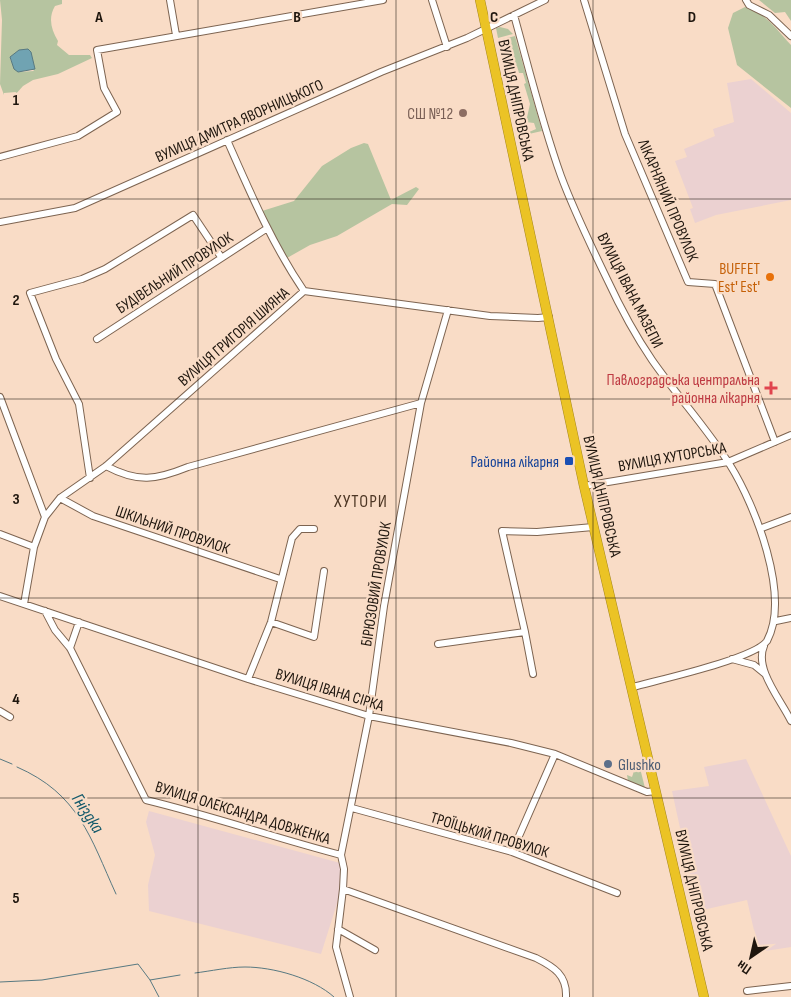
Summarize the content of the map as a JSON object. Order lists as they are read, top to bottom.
{
  "streets": {
    "highway": ["ВУЛИЦЯ ДНІПРОВСЬКА"],
    "street": [
      "ВУЛИЦЯ ДМИТРА ЯВОРНИЦЬКОГО",
      "ЛІКАРНЯНИЙ ПРОВУЛОК",
      "БУДІВЕЛЬНИЙ ПРОВУЛОК",
      "ВУЛИЦЯ ІВАНА МАЗЕПИ",
      "ВУЛИЦЯ ГРИГОРІЯ ШИЯНА",
      "ВУЛИЦЯ ХУТОРСЬКА",
      "ШКІЛЬНИЙ ПРОВУЛОК",
      "БІРЮЗОВИЙ ПРОВУЛОК",
      "ВУЛИЦЯ ІВАНА СІРКА",
      "ВУЛИЦЯ ОЛЕКСАНДРА ДОВЖЕНКА",
      "ТРОЇЦЬКИЙ ПРОВУЛОК"
    ]
  },
  "crossings": [
    ["ВУЛИЦЯ ДНІПРОВСЬКА", "ВУЛИЦЯ ДМИТРА ЯВОРНИЦЬКОГО"],
    ["ВУЛИЦЯ ДНІПРОВСЬКА", "ВУЛИЦЯ ГРИГОРІЯ ШИЯНА"],
    ["ВУЛИЦЯ ДНІПРОВСЬКА", "ВУЛИЦЯ ХУТОРСЬКА"],
    ["ВУЛИЦЯ ДНІПРОВСЬКА", "ВУЛИЦЯ ІВАНА СІРКА"],
    ["ВУЛИЦЯ ДМИТРА ЯВОРНИЦЬКОГО", "ВУЛИЦЯ ІВАНА МАЗЕПИ"],
    ["ЛІКАРНЯНИЙ ПРОВУЛОК", "ВУЛИЦЯ ХУТОРСЬКА"],
    ["ВУЛИЦЯ ІВАНА МАЗЕПИ", "ВУЛИЦЯ ХУТОРСЬКА"],
    ["ВУЛИЦЯ ГРИГОРІЯ ШИЯНА", "ШКІЛЬНИЙ ПРОВУЛОК"],
    ["ВУЛИЦЯ ГРИГОРІЯ ШИЯНА", "БІРЮЗОВИЙ ПРОВУЛОК"],
    ["ВУЛИЦЯ ГРИГОРІЯ ШИЯНА", "ВУЛИЦЯ ІВАНА СІРКА"],
    ["БІРЮЗОВИЙ ПРОВУЛОК", "ВУЛИЦЯ ІВАНА СІРКА"],
    ["БІРЮЗОВИЙ ПРОВУЛОК", "ВУЛИЦЯ ОЛЕКСАНДРА ДОВЖЕНКА"],
    ["БІРЮЗОВИЙ ПРОВУЛОК", "ТРОЇЦЬКИЙ ПРОВУЛОК"],
    ["ВУЛИЦЯ ІВАНА СІРКА", "ВУЛИЦЯ ОЛЕКСАНДРА ДОВЖЕНКА"]
  ],
  "districts": ["ХУТОРИ"],
  "water": ["Гніздка"],
  "places": {
    "other": ["СШ №12", "BUFFET Est' Est'", "Glushko"],
    "health": ["Павлоградська центральна районна лікарня"],
    "transit": ["Районна лікарня"]
  },
  "north": "bottom left",
  "grid": {
    "columns": [
      "A",
      "B",
      "C",
      "D"
    ],
    "rows": [
      "1",
      "2",
      "3",
      "4",
      "5"
    ]
  }
}
